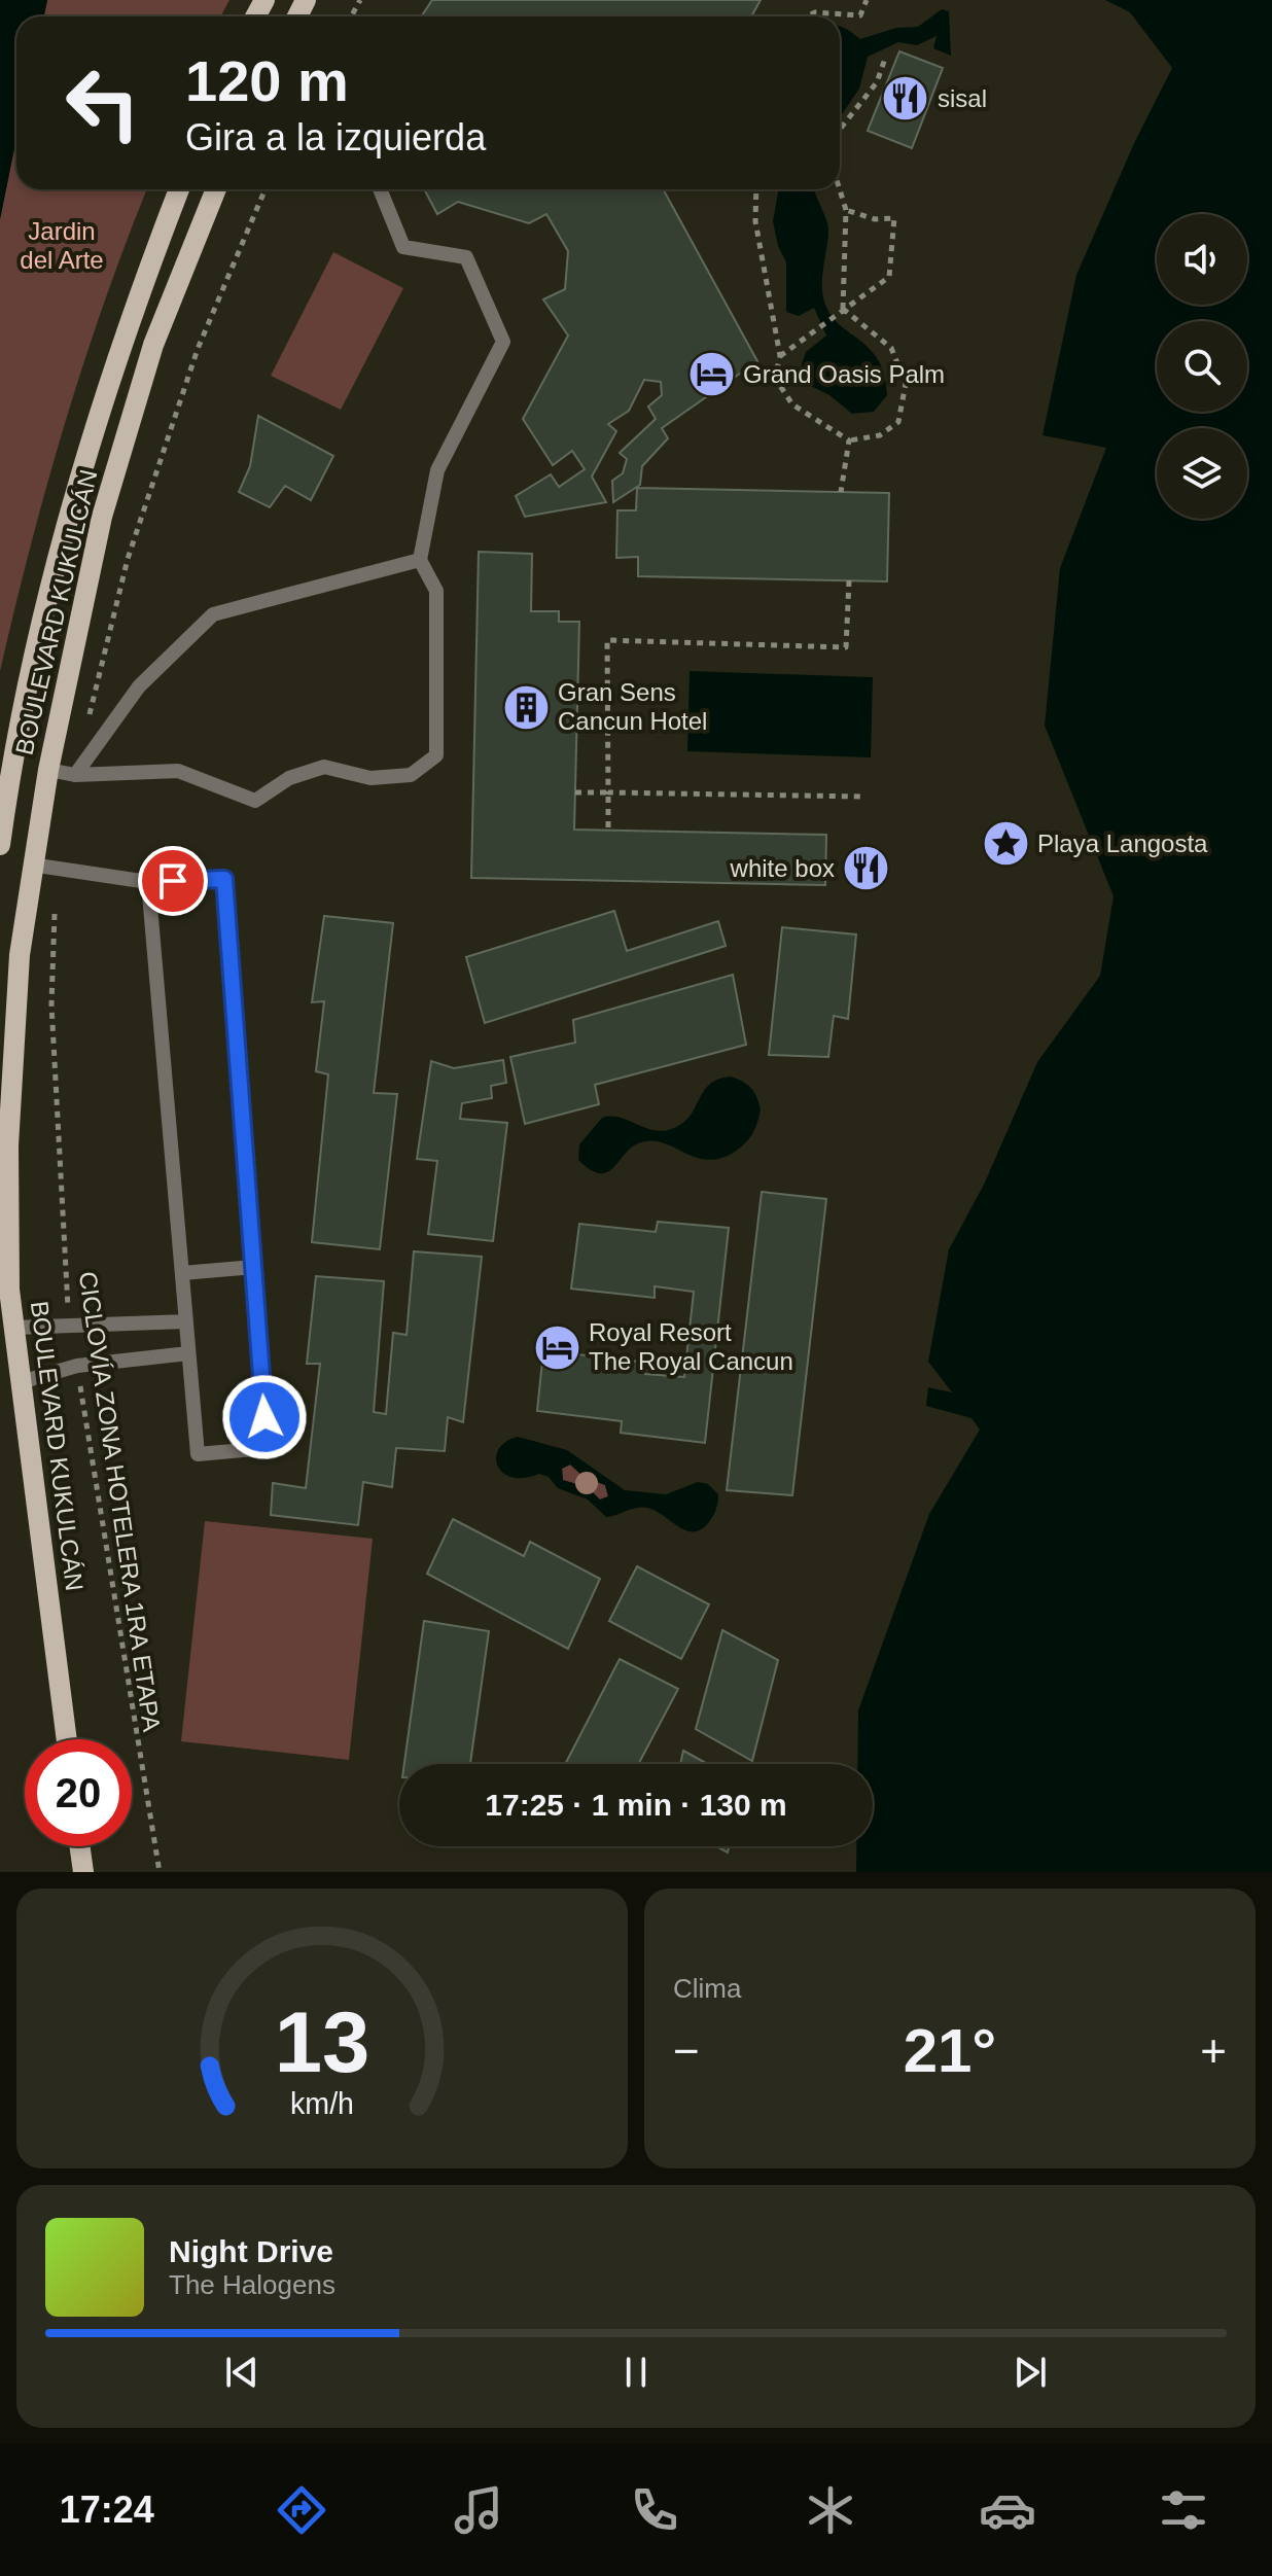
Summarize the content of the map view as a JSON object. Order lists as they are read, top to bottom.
{
  "streets": {
    "main road": ["BOULEVARD KUKULCÁN"],
    "path": ["CICLOVÍA ZONA HOTELERA 1RA ETAPA"]
  },
  "parks": ["Jardin del Arte"],
  "places": {
    "restaurant": ["sisal", "white box"],
    "hotel": ["Grand Oasis Palm", "Royal Resort The Royal Cancun"],
    "building": ["Gran Sens Cancun Hotel"],
    "place": ["Playa Langosta"]
  },
  "page": {
    "turn": ["120 m", "Gira a la izquierda"],
    "limit": "20",
    "trip": "17:25 · 1 min · 130 m",
    "tile": "Clima",
    "heat": ["−", "21°", "+"],
    "song": ["Night Drive", "The Halogens"],
    "tabs": "17:24",
    "gauge": ["13", "km/h"]
  }
}
